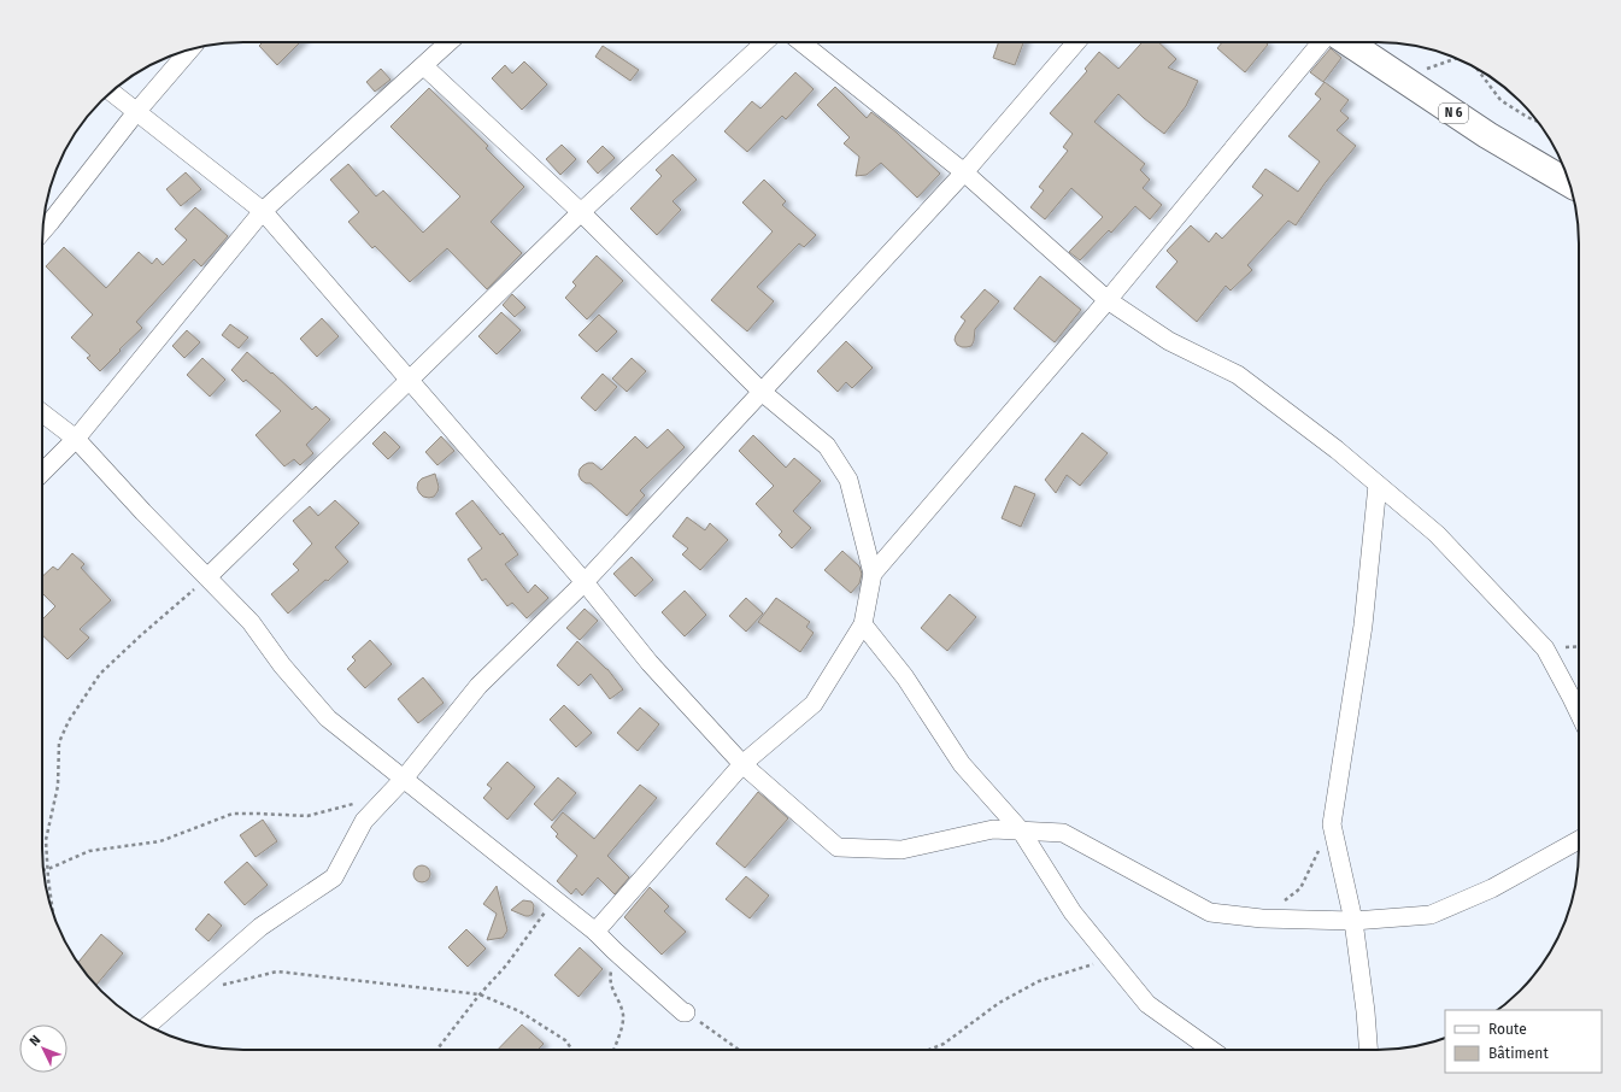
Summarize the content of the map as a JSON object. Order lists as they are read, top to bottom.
{
  "streets": {
    "main road": ["N 6"]
  },
  "legend": ["Route", "Bâtiment"],
  "north": "top left"
}
